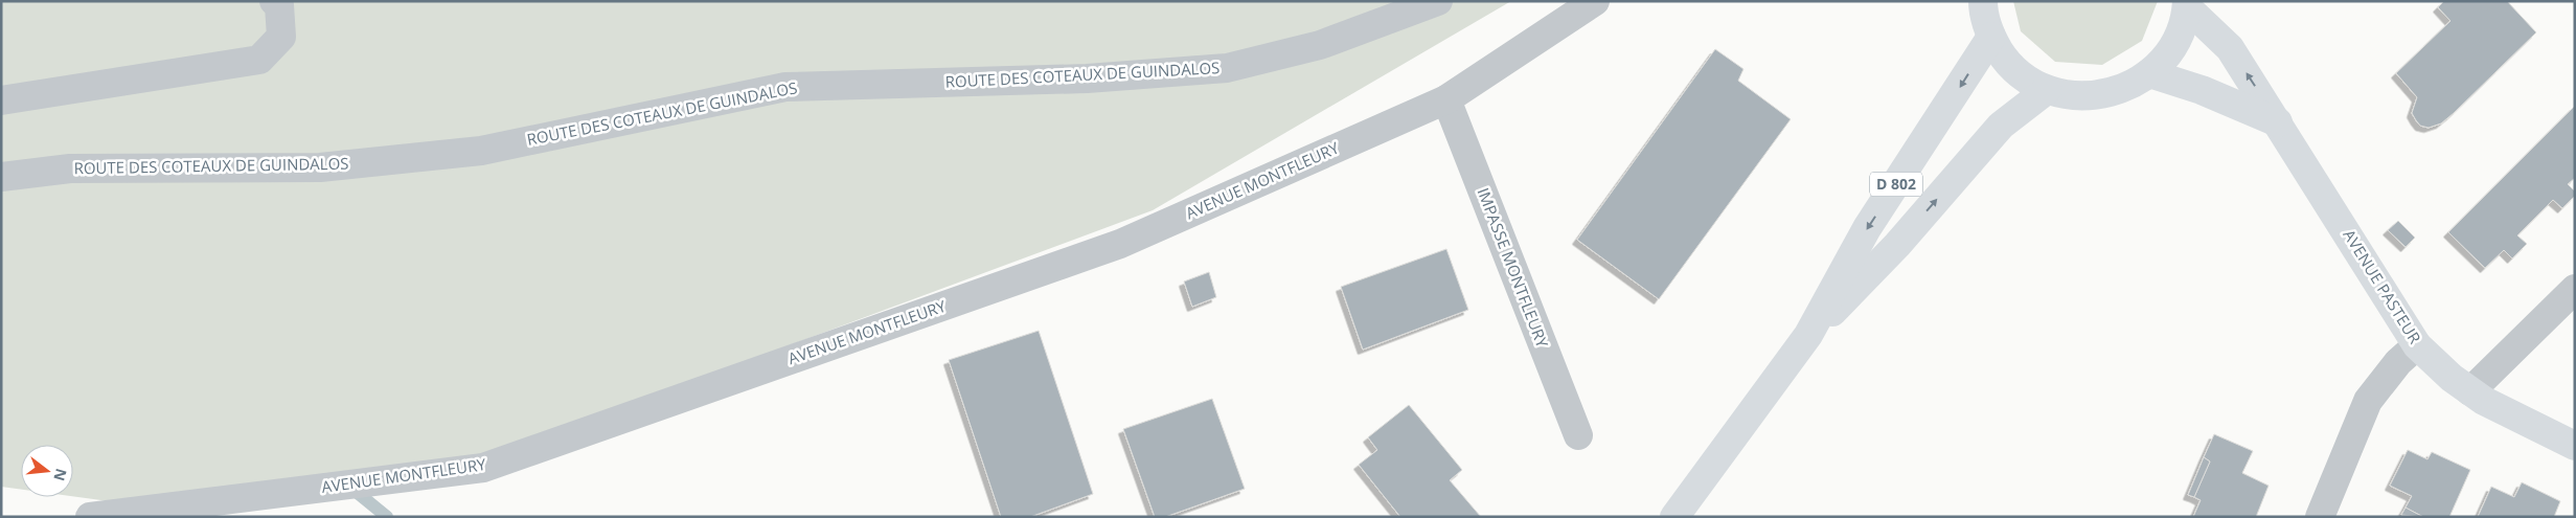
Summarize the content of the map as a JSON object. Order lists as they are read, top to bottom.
{
  "streets": {
    "main road": ["D 802", "AVENUE PASTEUR"],
    "street": ["ROUTE DES COTEAUX DE GUINDALOS", "AVENUE MONTFLEURY", "IMPASSE MONTFLEURY"]
  },
  "crossings": [
    ["AVENUE MONTFLEURY", "IMPASSE MONTFLEURY"]
  ],
  "north": "right"
}
